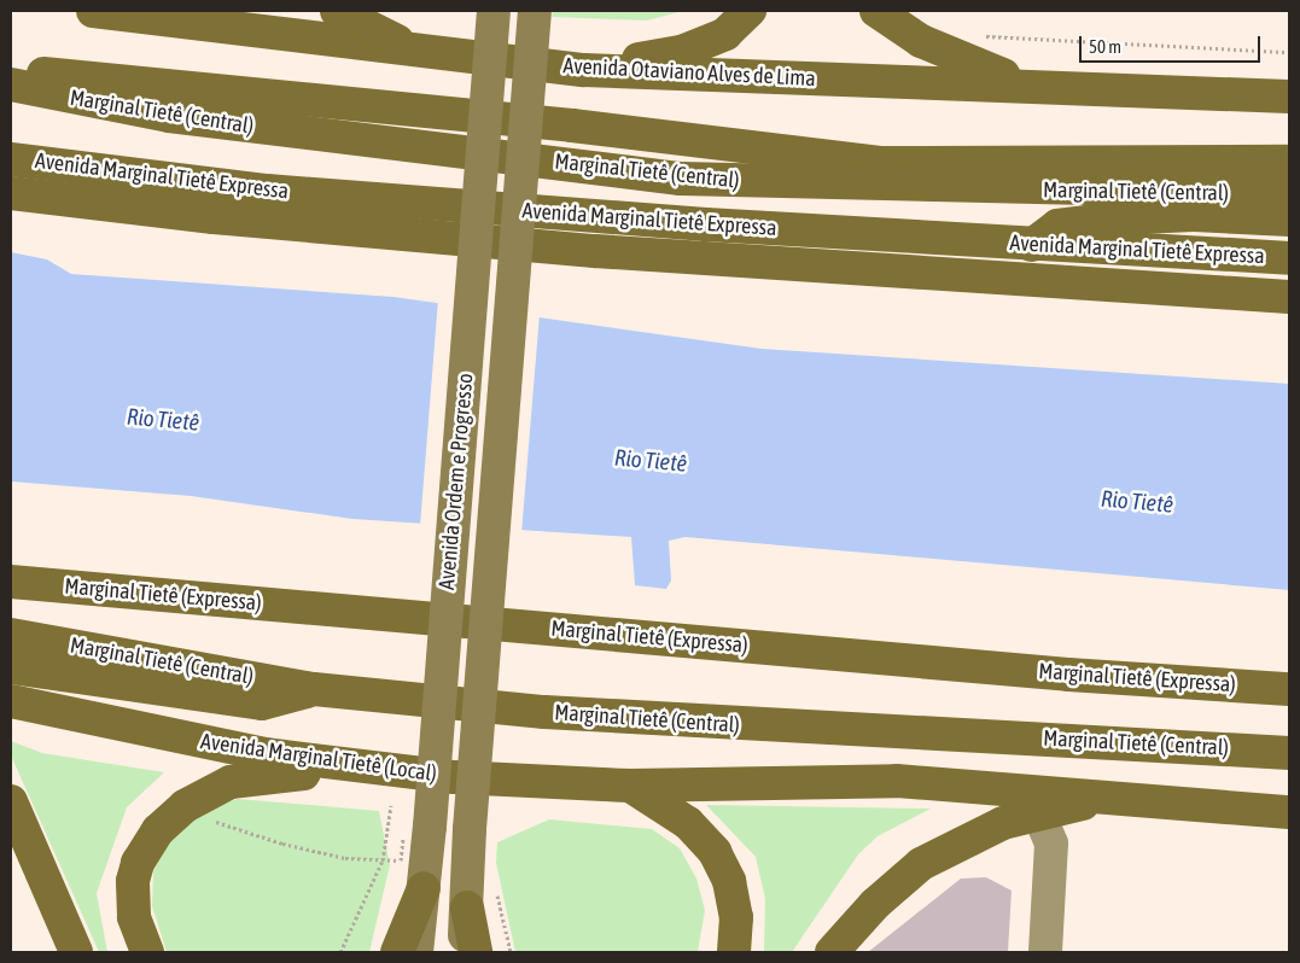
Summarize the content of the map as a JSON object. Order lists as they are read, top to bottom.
{
  "streets": {
    "highway": [
      "Avenida Otaviano Alves de Lima",
      "Marginal Tietê (Central)",
      "Avenida Marginal Tietê Expressa",
      "Marginal Tietê (Expressa)",
      "Avenida Marginal Tietê (Local)"
    ],
    "main road": ["Avenida Ordem e Progresso"]
  },
  "water": ["Rio Tietê"],
  "scale_bar": "50 m"
}
